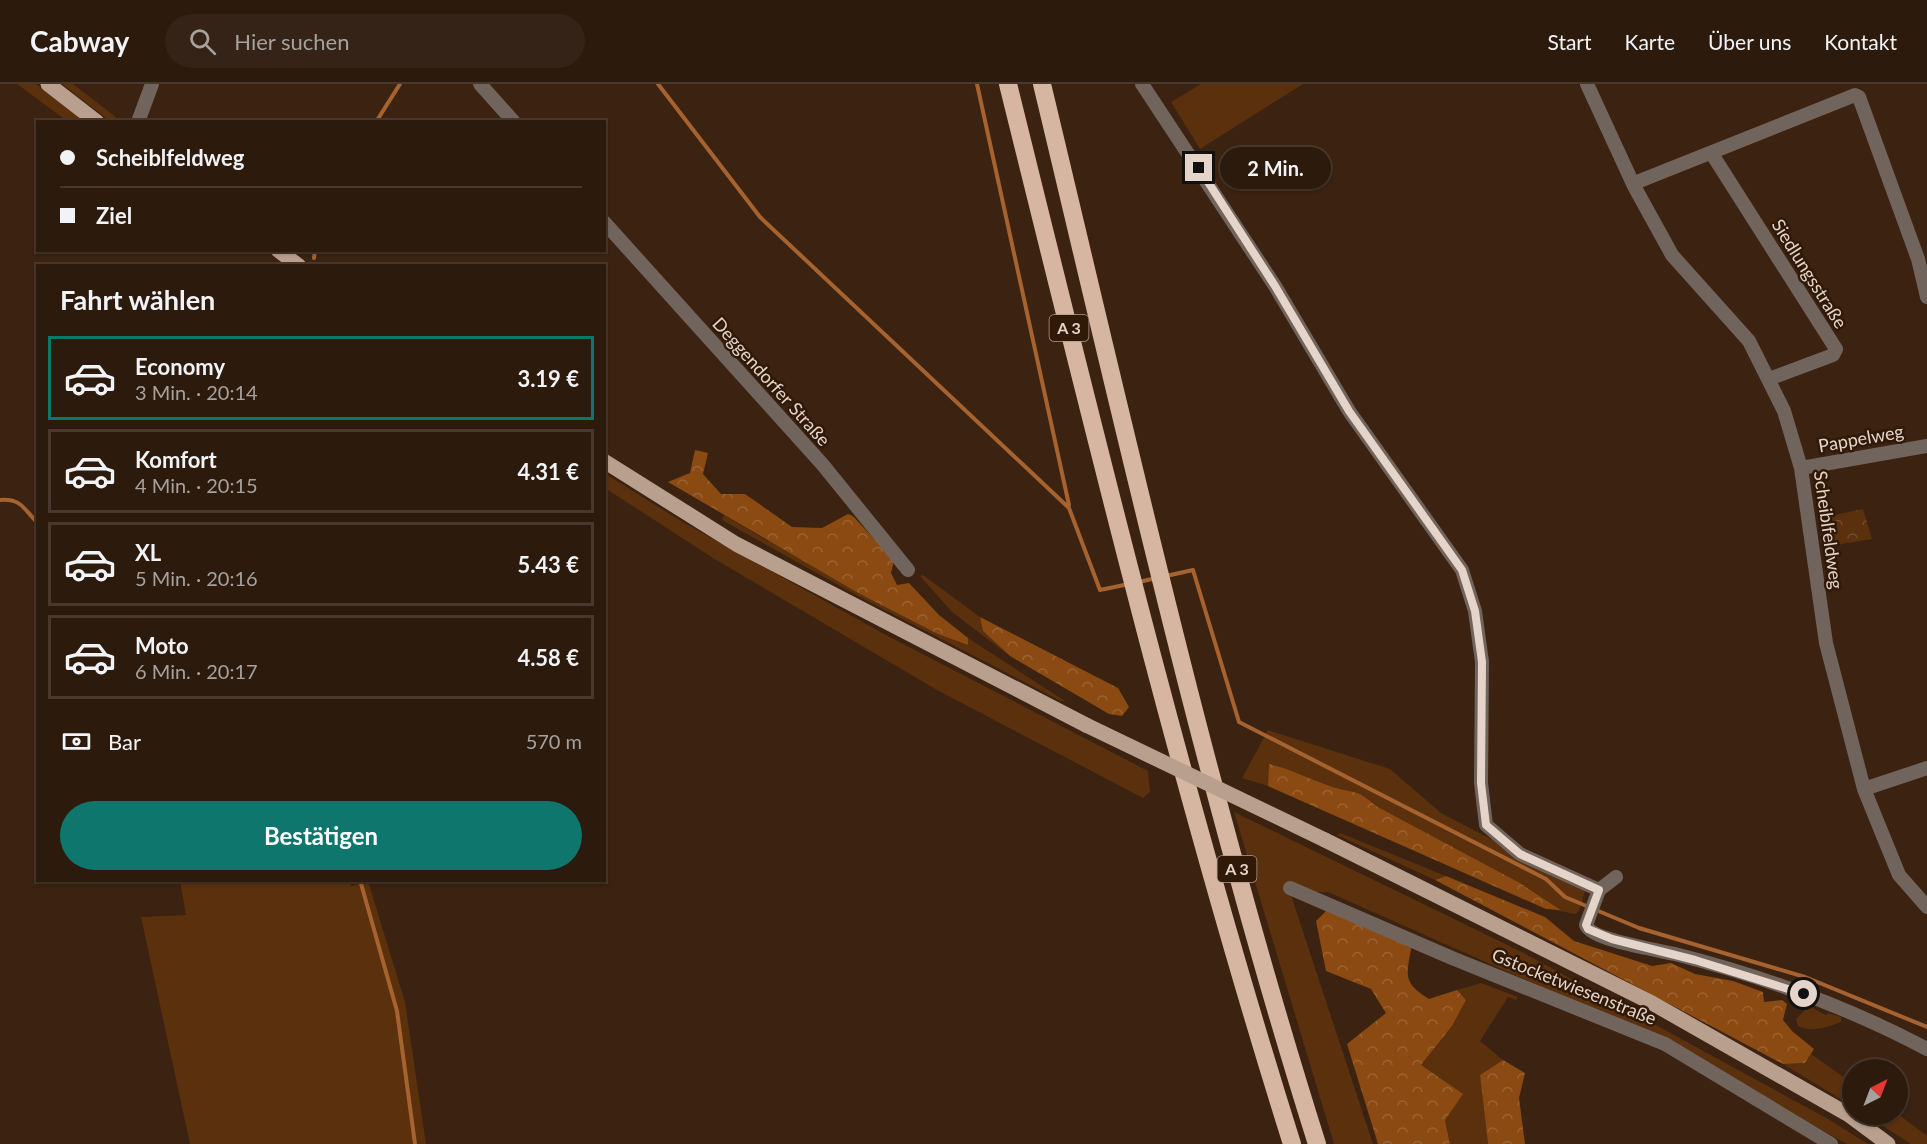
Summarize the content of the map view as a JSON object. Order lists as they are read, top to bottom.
{
  "streets": {
    "highway": ["A 3"],
    "street": [
      "Siedlungsstraße",
      "Deggendorfer Straße",
      "Pappelweg",
      "Scheiblfeldweg",
      "Gstocketwiesenstraße"
    ]
  },
  "crossings": [
    ["Siedlungsstraße", "Scheiblfeldweg"],
    ["Pappelweg", "Scheiblfeldweg"]
  ],
  "north": "top right",
  "page": {
    "header": "Cabway",
    "search": "Hier suchen",
    "nav": [
      "Start",
      "Karte",
      "Über uns",
      "Kontakt"
    ],
    "banner": ["Scheiblfeldweg", "Ziel"],
    "bubble": "2 Min.",
    "heading": "Fahrt wählen",
    "list": [
      {
        "name": "Economy",
        "note": "3 Min. · 20:14",
        "value": "3.19 €"
      },
      {
        "name": "Komfort",
        "note": "4 Min. · 20:15",
        "value": "4.31 €"
      },
      {
        "name": "XL",
        "note": "5 Min. · 20:16",
        "value": "5.43 €"
      },
      {
        "name": "Moto",
        "note": "6 Min. · 20:17",
        "value": "4.58 €"
      }
    ],
    "pay": ["Bar", "570 m"],
    "buttons": "Bestätigen"
  }
}
